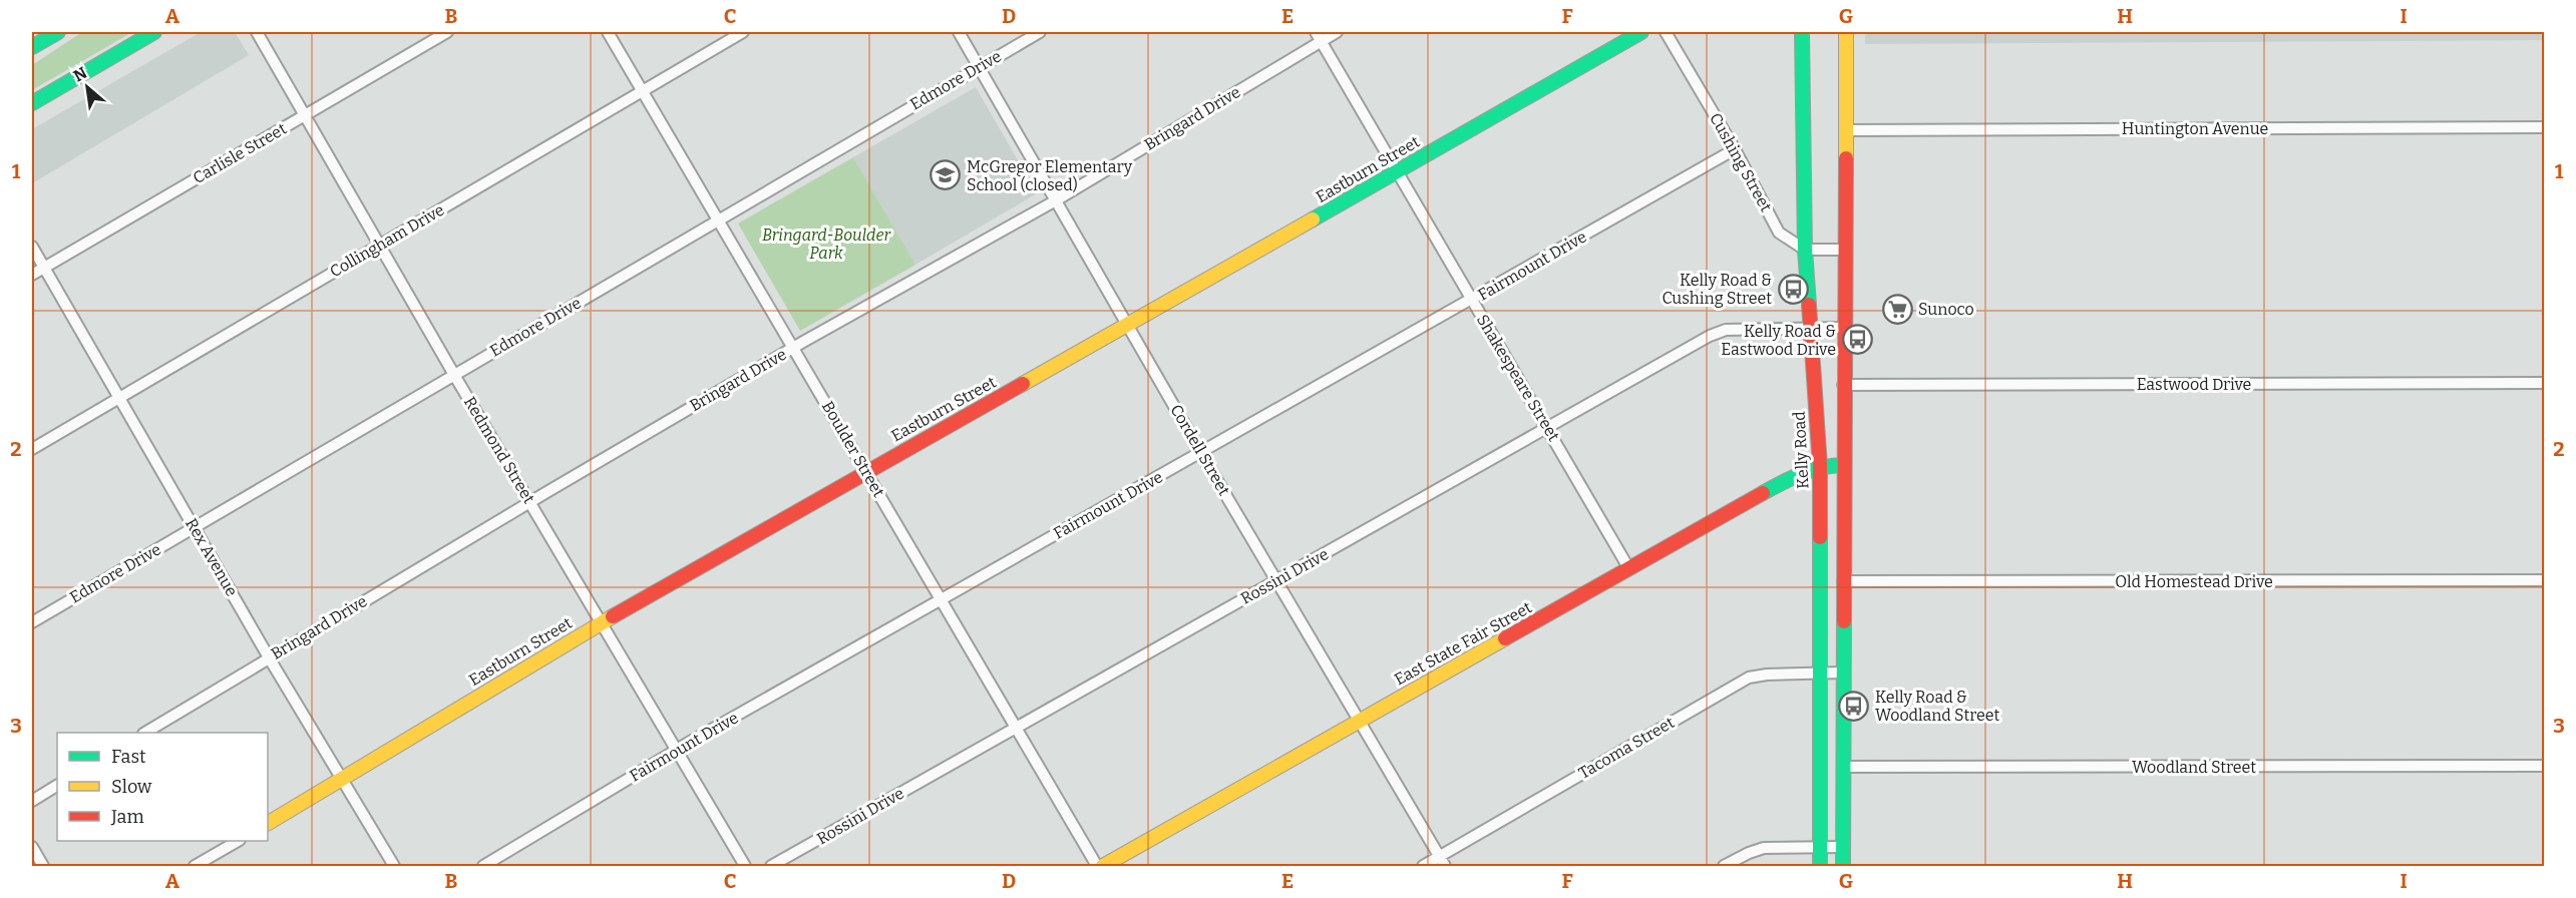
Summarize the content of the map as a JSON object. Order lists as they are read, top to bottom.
{
  "streets": {
    "main road": ["Eastburn Street", "Kelly Road", "East State Fair Street"],
    "street": [
      "Edmore Drive",
      "Bringard Drive",
      "Huntington Avenue",
      "Carlisle Street",
      "Cushing Street",
      "Collingham Drive",
      "Fairmount Drive",
      "Shakespeare Street",
      "Eastwood Drive",
      "Boulder Street",
      "Redmond Street",
      "Cordell Street",
      "Rex Avenue",
      "Rossini Drive",
      "Old Homestead Drive",
      "Tacoma Street",
      "Woodland Street"
    ]
  },
  "crossings": [
    ["Edmore Drive", "Boulder Street"],
    ["Edmore Drive", "Redmond Street"],
    ["Edmore Drive", "Cordell Street"],
    ["Edmore Drive", "Rex Avenue"],
    ["Bringard Drive", "Shakespeare Street"],
    ["Bringard Drive", "Boulder Street"],
    ["Bringard Drive", "Redmond Street"],
    ["Bringard Drive", "Cordell Street"],
    ["Bringard Drive", "Rex Avenue"],
    ["Carlisle Street", "Redmond Street"],
    ["Carlisle Street", "Rex Avenue"],
    ["Cushing Street", "Fairmount Drive"],
    ["Cushing Street", "Kelly Road"],
    ["Eastburn Street", "Shakespeare Street"],
    ["Eastburn Street", "Boulder Street"],
    ["Eastburn Street", "Redmond Street"],
    ["Eastburn Street", "Cordell Street"],
    ["Eastburn Street", "Rex Avenue"],
    ["Collingham Drive", "Boulder Street"],
    ["Collingham Drive", "Redmond Street"],
    ["Collingham Drive", "Rex Avenue"],
    ["Fairmount Drive", "Shakespeare Street"],
    ["Fairmount Drive", "Boulder Street"],
    ["Fairmount Drive", "Redmond Street"],
    ["Fairmount Drive", "Cordell Street"],
    ["Shakespeare Street", "Rossini Drive"],
    ["Shakespeare Street", "East State Fair Street"],
    ["Boulder Street", "Rossini Drive"],
    ["Cordell Street", "Rossini Drive"],
    ["Cordell Street", "East State Fair Street"],
    ["Cordell Street", "Tacoma Street"],
    ["Kelly Road", "Rossini Drive"],
    ["Kelly Road", "East State Fair Street"],
    ["Kelly Road", "Tacoma Street"]
  ],
  "parks": ["Bringard-Boulder Park"],
  "places": {
    "school or university": ["McGregor Elementary School (closed)"],
    "bus stop": ["Kelly Road & Cushing Street", "Kelly Road & Eastwood Drive", "Kelly Road & Woodland Street"],
    "supermarket": ["Sunoco"]
  },
  "legend": ["Fast", "Slow", "Jam"],
  "north": "top left",
  "grid": {
    "columns": [
      "A",
      "B",
      "C",
      "D",
      "E",
      "F",
      "G",
      "H",
      "I"
    ],
    "rows": ["1", "2", "3"]
  }
}
